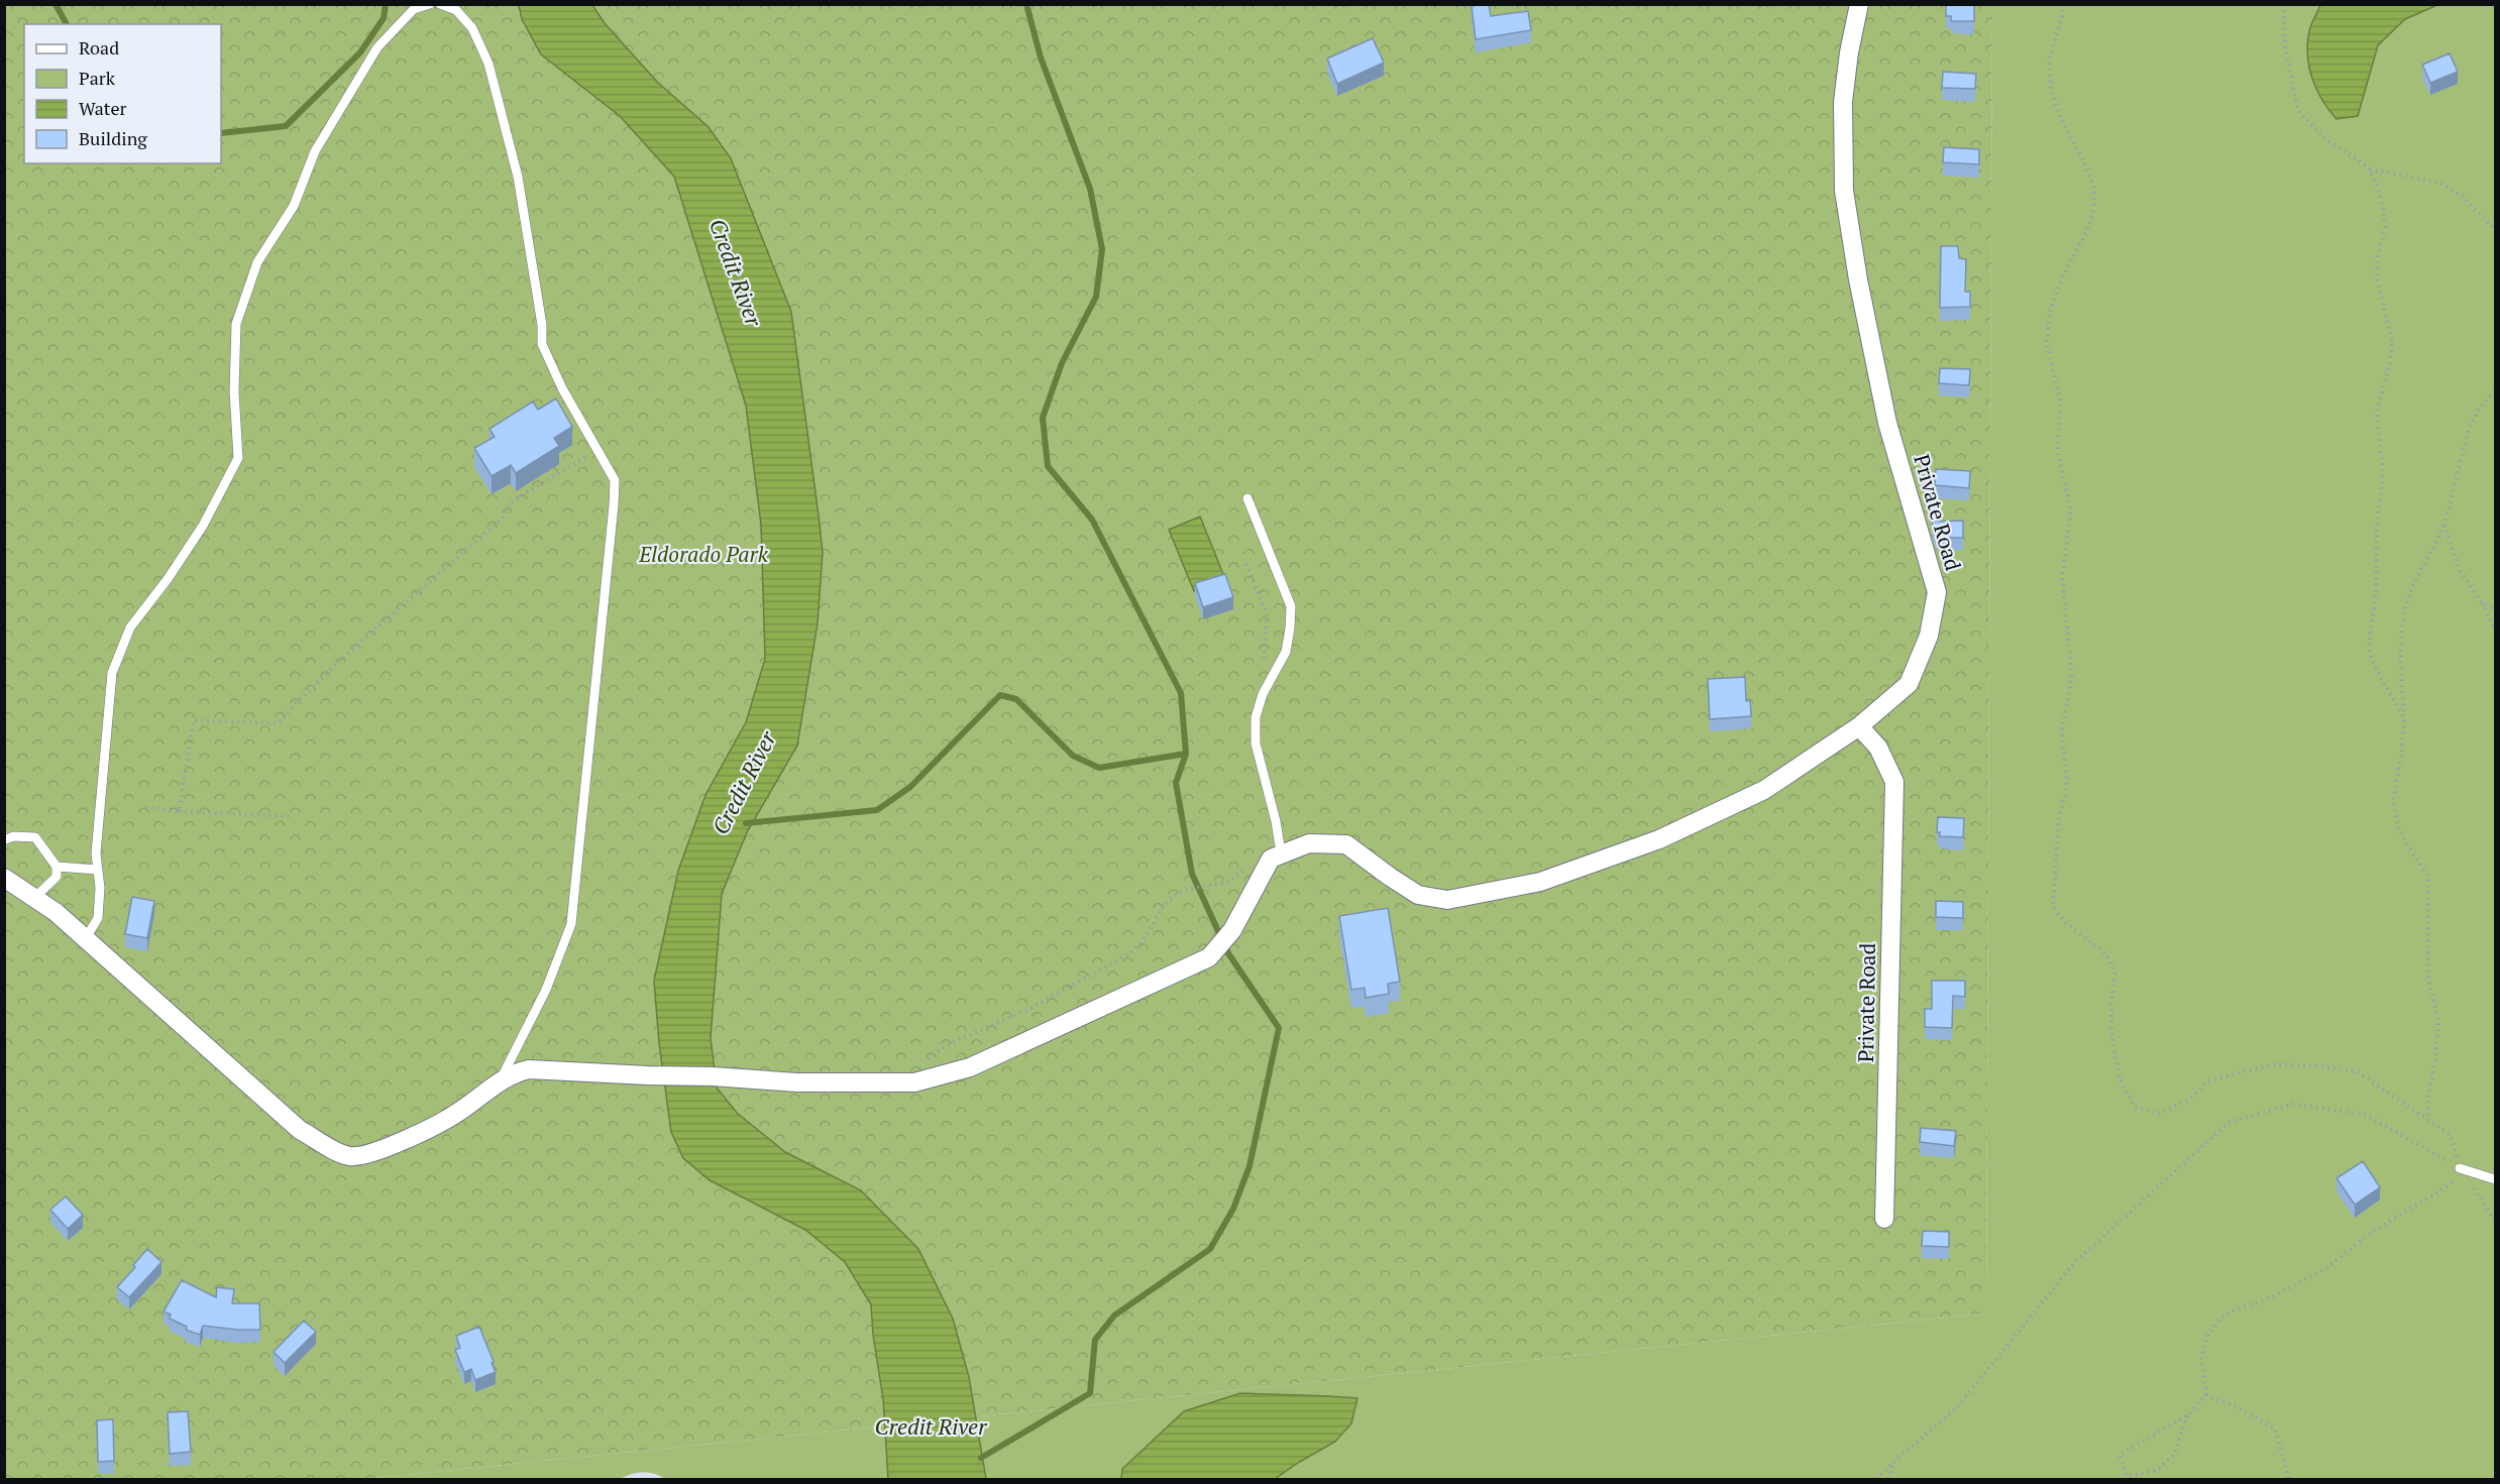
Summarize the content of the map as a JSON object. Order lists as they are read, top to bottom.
{
  "streets": {
    "street": ["Private Road"]
  },
  "water": ["Credit River"],
  "parks": ["Eldorado Park"],
  "legend": [
    "Road",
    "Park",
    "Water",
    "Building"
  ]
}
